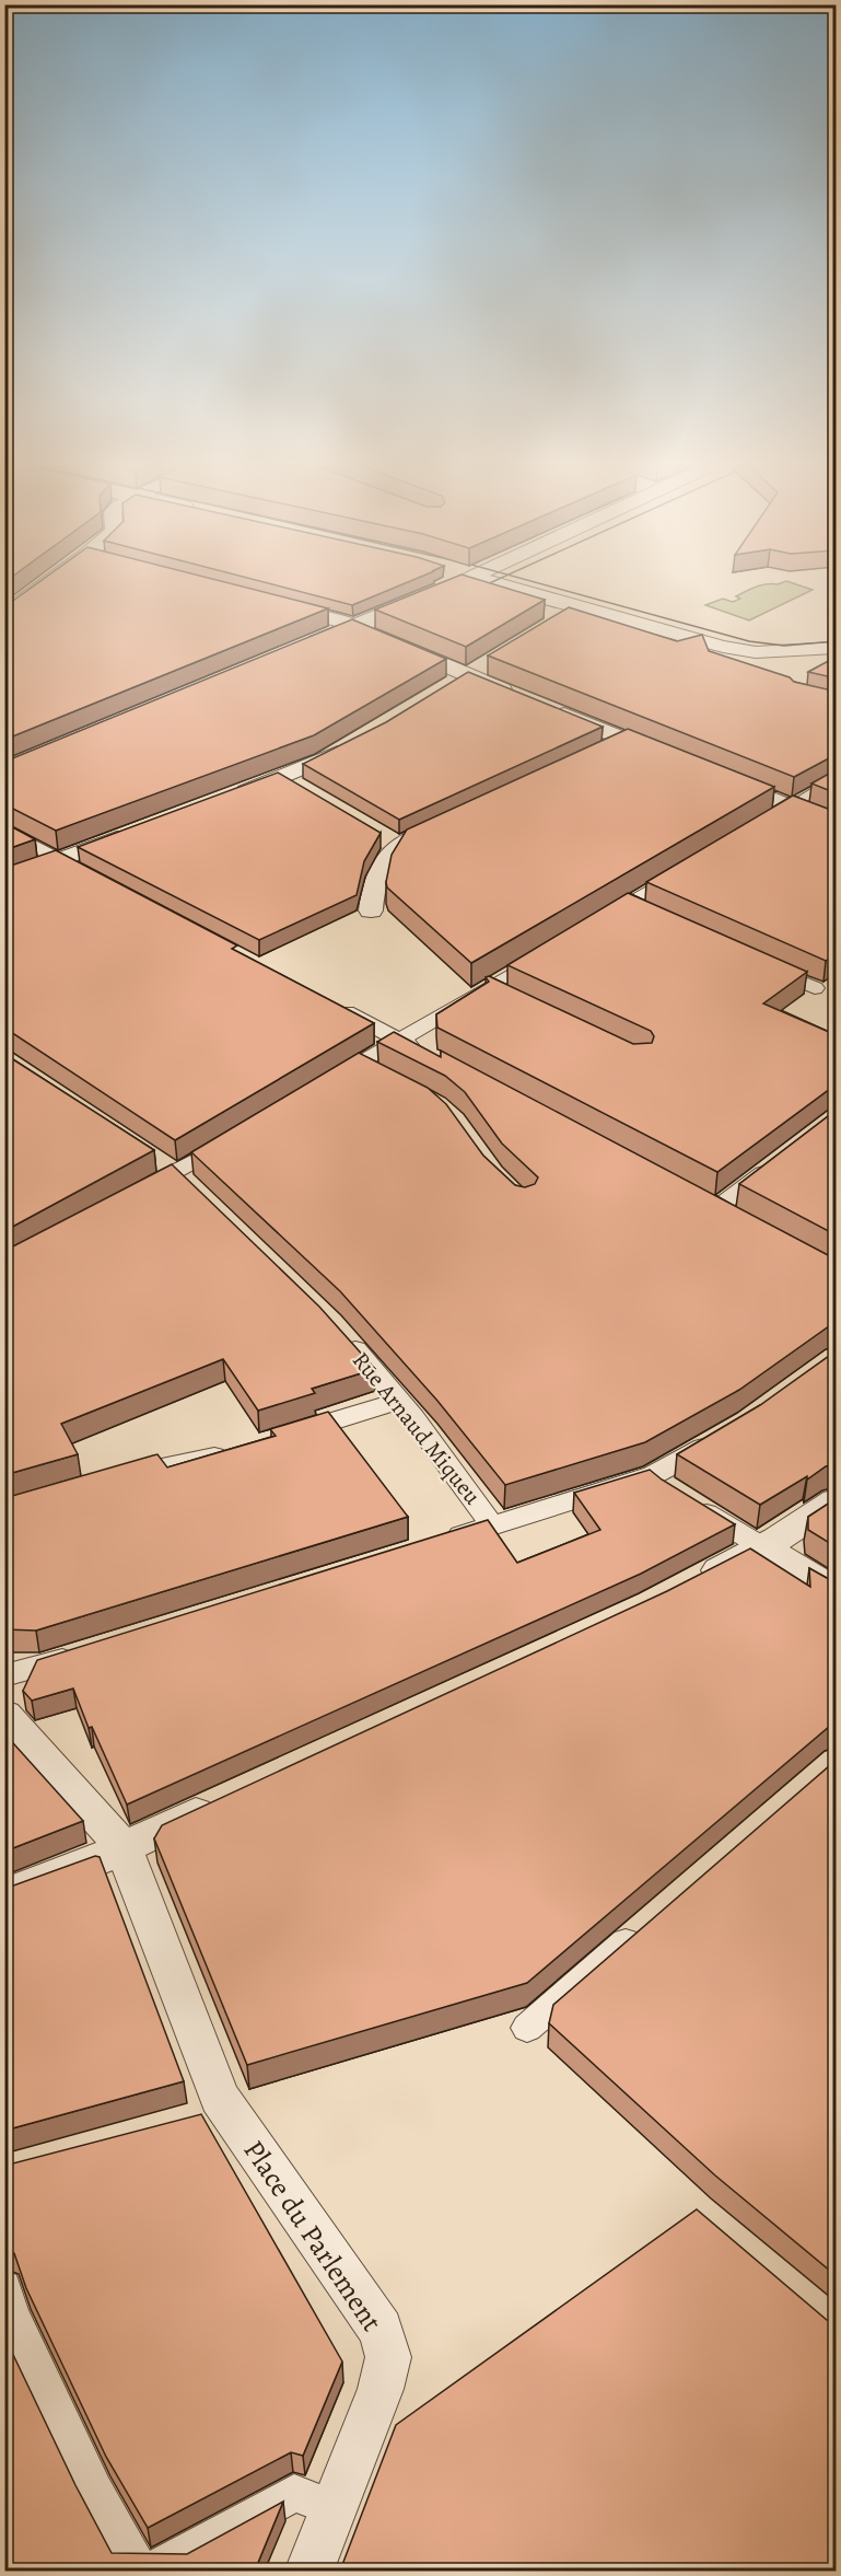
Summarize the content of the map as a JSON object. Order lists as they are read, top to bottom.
{
  "streets": {
    "street": ["Rue Arnaud Miqueu", "Place du Parlement"]
  }
}
